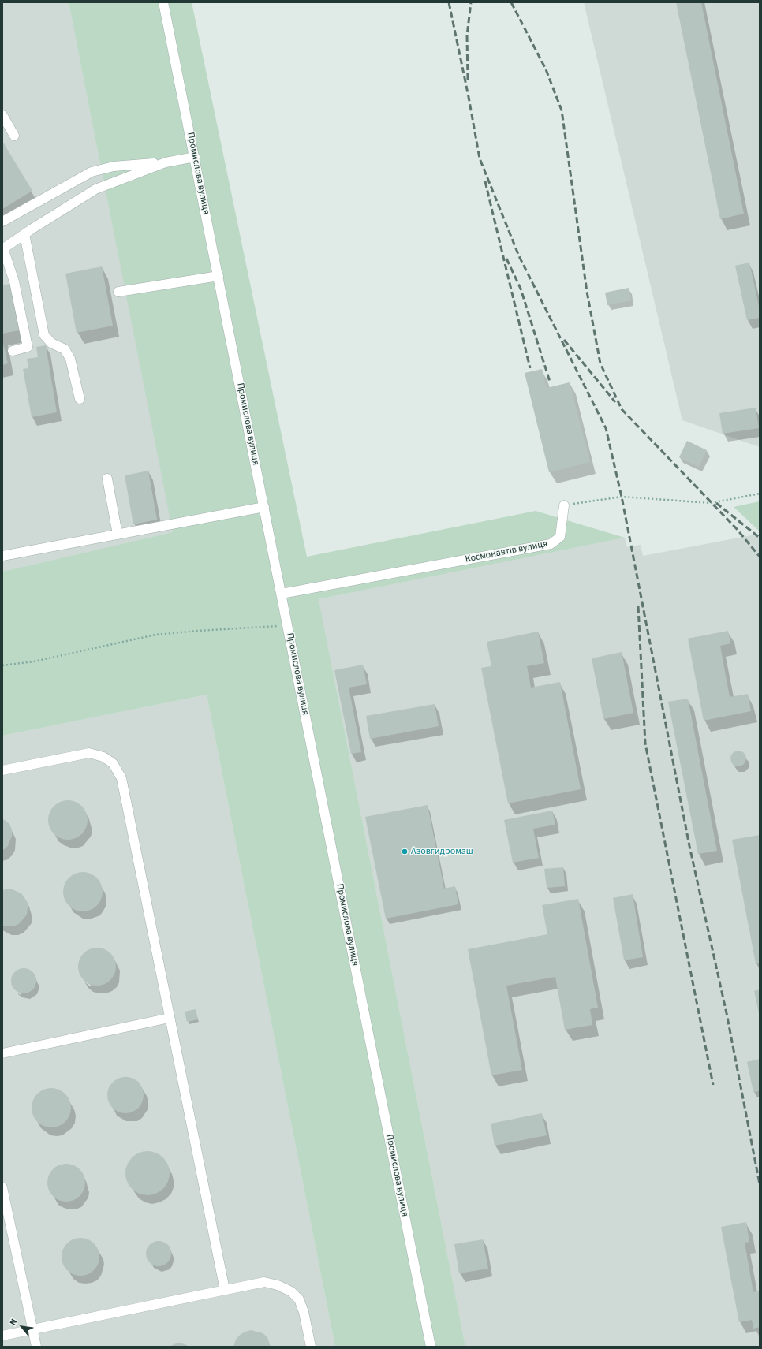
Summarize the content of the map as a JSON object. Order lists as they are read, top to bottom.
{
  "streets": {
    "street": ["Промислова вулиця", "Космонавтів вулиця"]
  },
  "crossings": [
    ["Промислова вулиця", "Космонавтів вулиця"]
  ],
  "places": ["Азовгидромаш"],
  "north": "top left"
}
